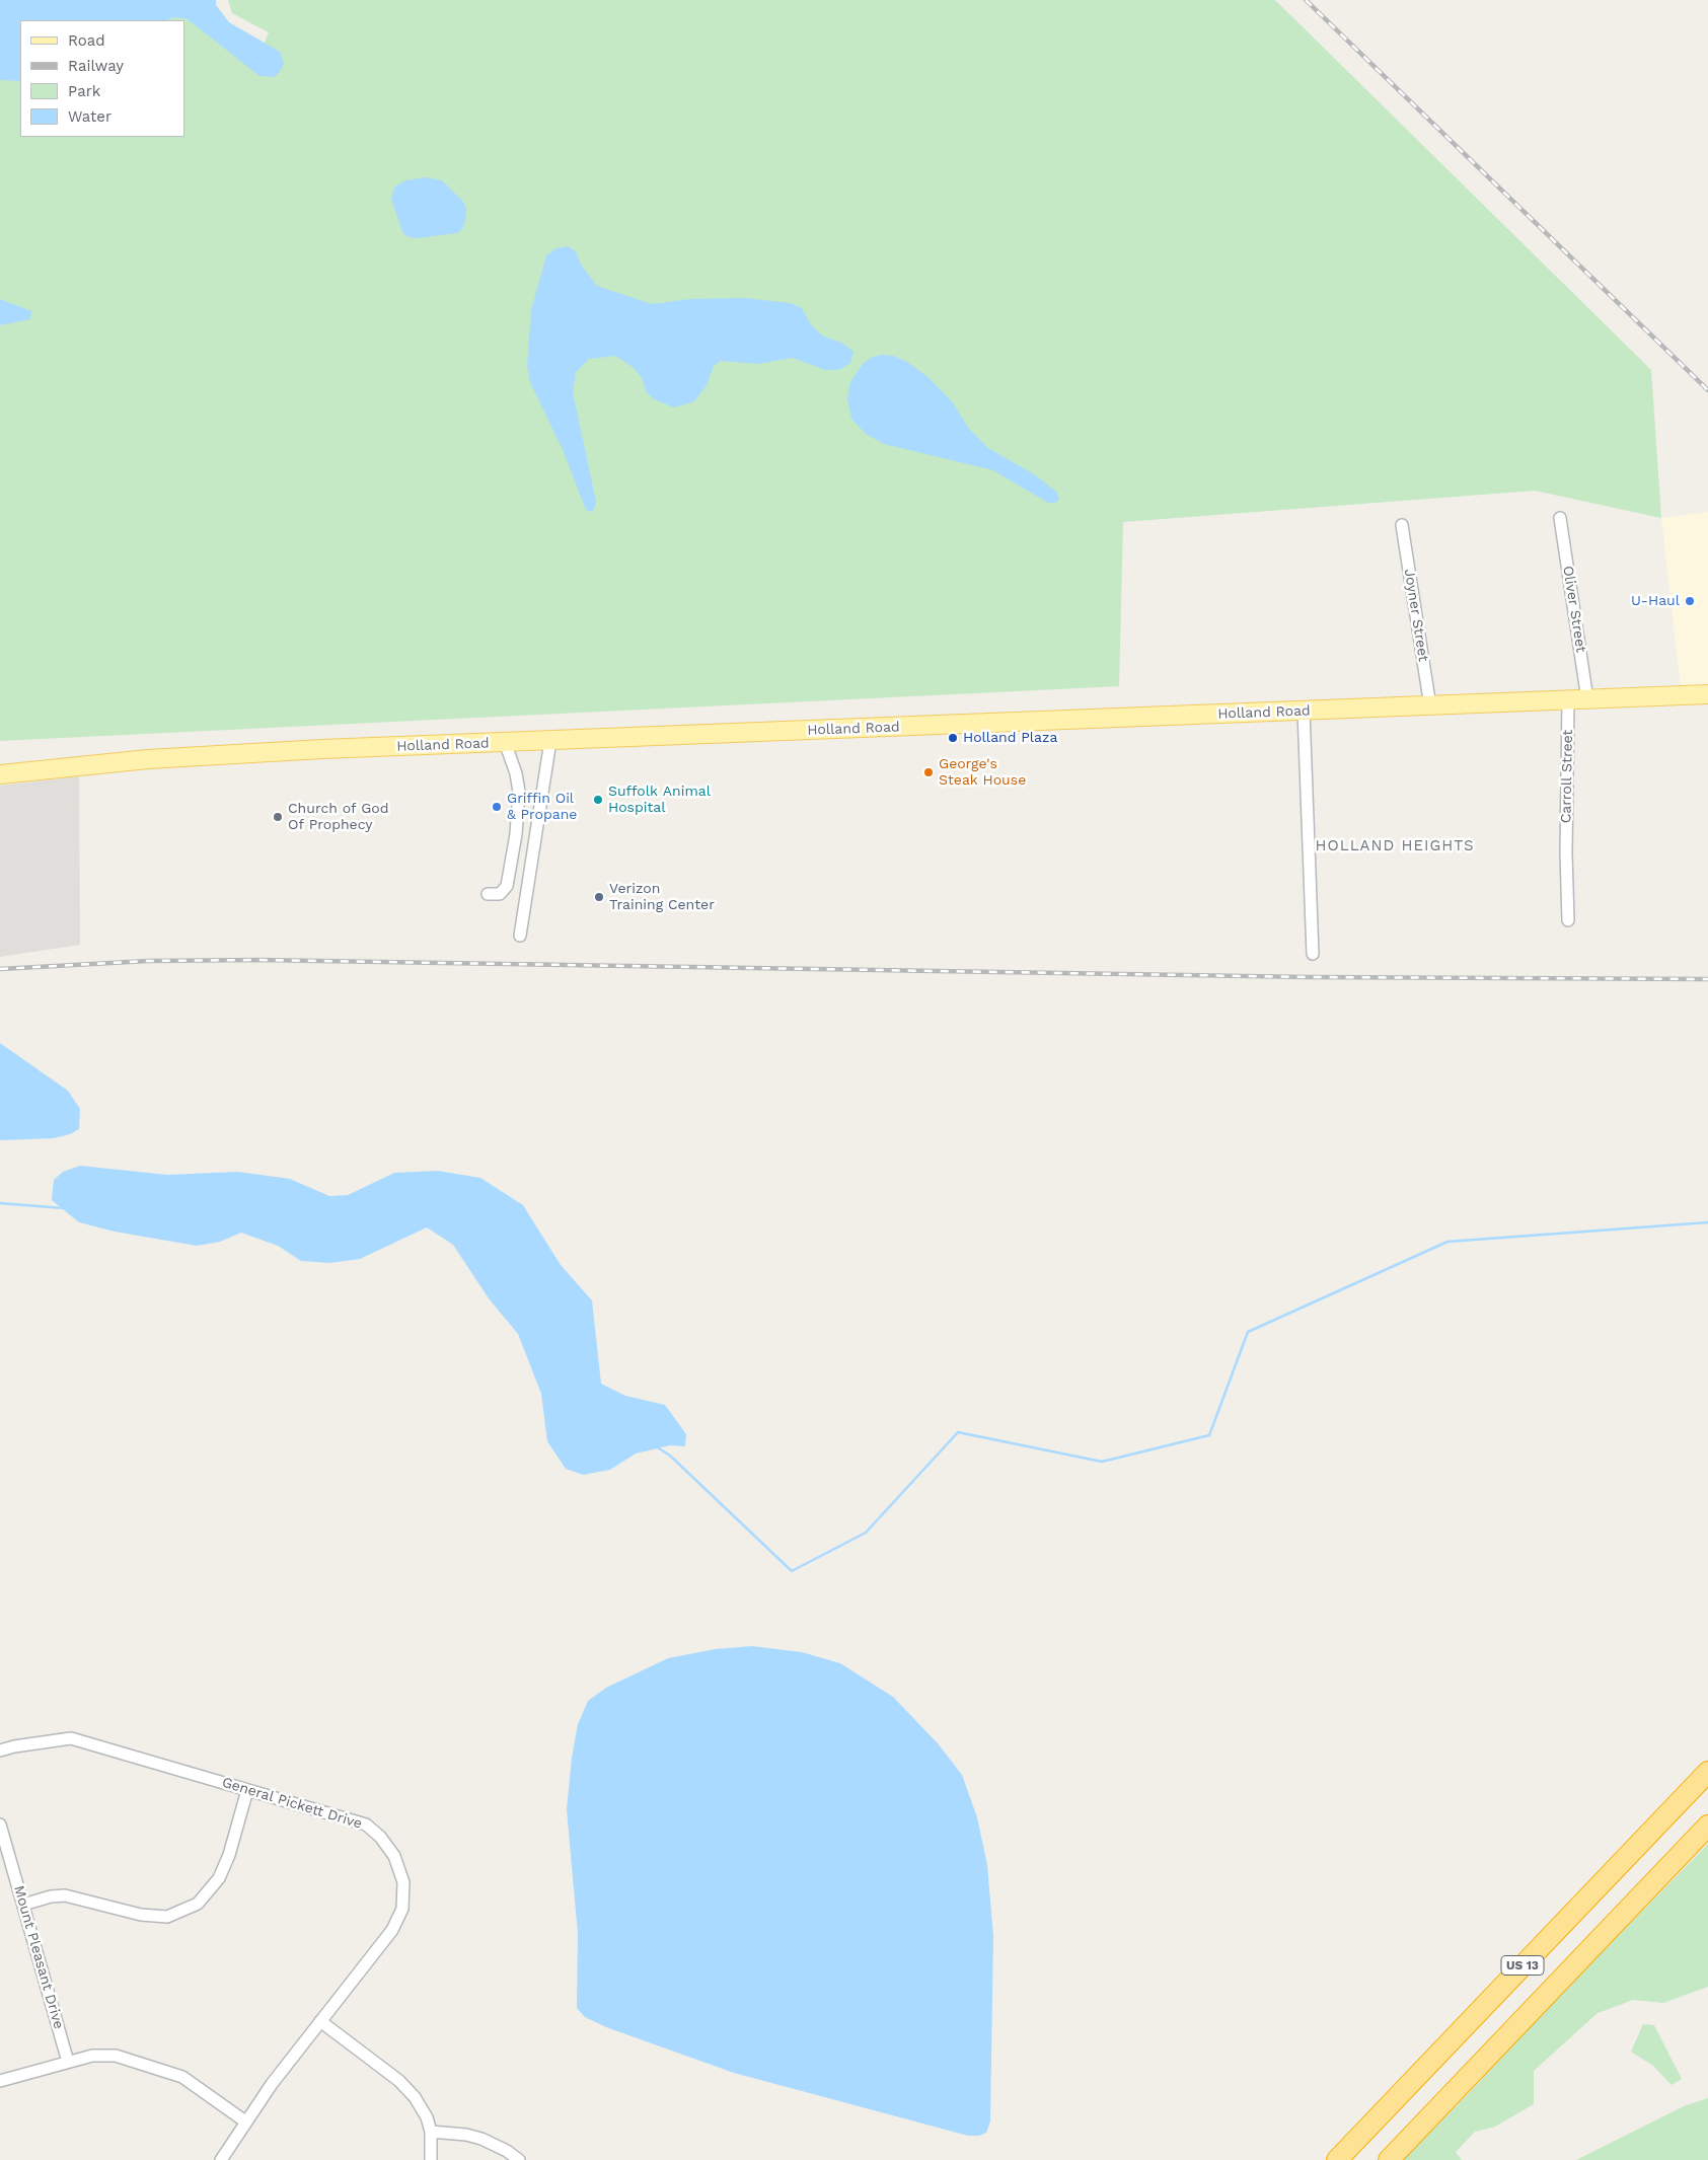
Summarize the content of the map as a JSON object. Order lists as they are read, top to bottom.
{
  "streets": {
    "highway": ["US 13"],
    "main road": ["Holland Road"],
    "street": [
      "Oliver Street",
      "Joyner Street",
      "Carroll Street",
      "General Pickett Drive",
      "Mount Pleasant Drive"
    ]
  },
  "crossings": [
    ["Oliver Street", "Holland Road"],
    ["Joyner Street", "Holland Road"],
    ["Holland Road", "Carroll Street"]
  ],
  "districts": ["HOLLAND HEIGHTS"],
  "places": [
    "U-Haul",
    "Holland Plaza",
    "George's Steak House",
    "Suffolk Animal Hospital",
    "Griffin Oil & Propane",
    "Church of God Of Prophecy",
    "Verizon Training Center"
  ],
  "legend": [
    "Road",
    "Railway",
    "Park",
    "Water"
  ]
}
